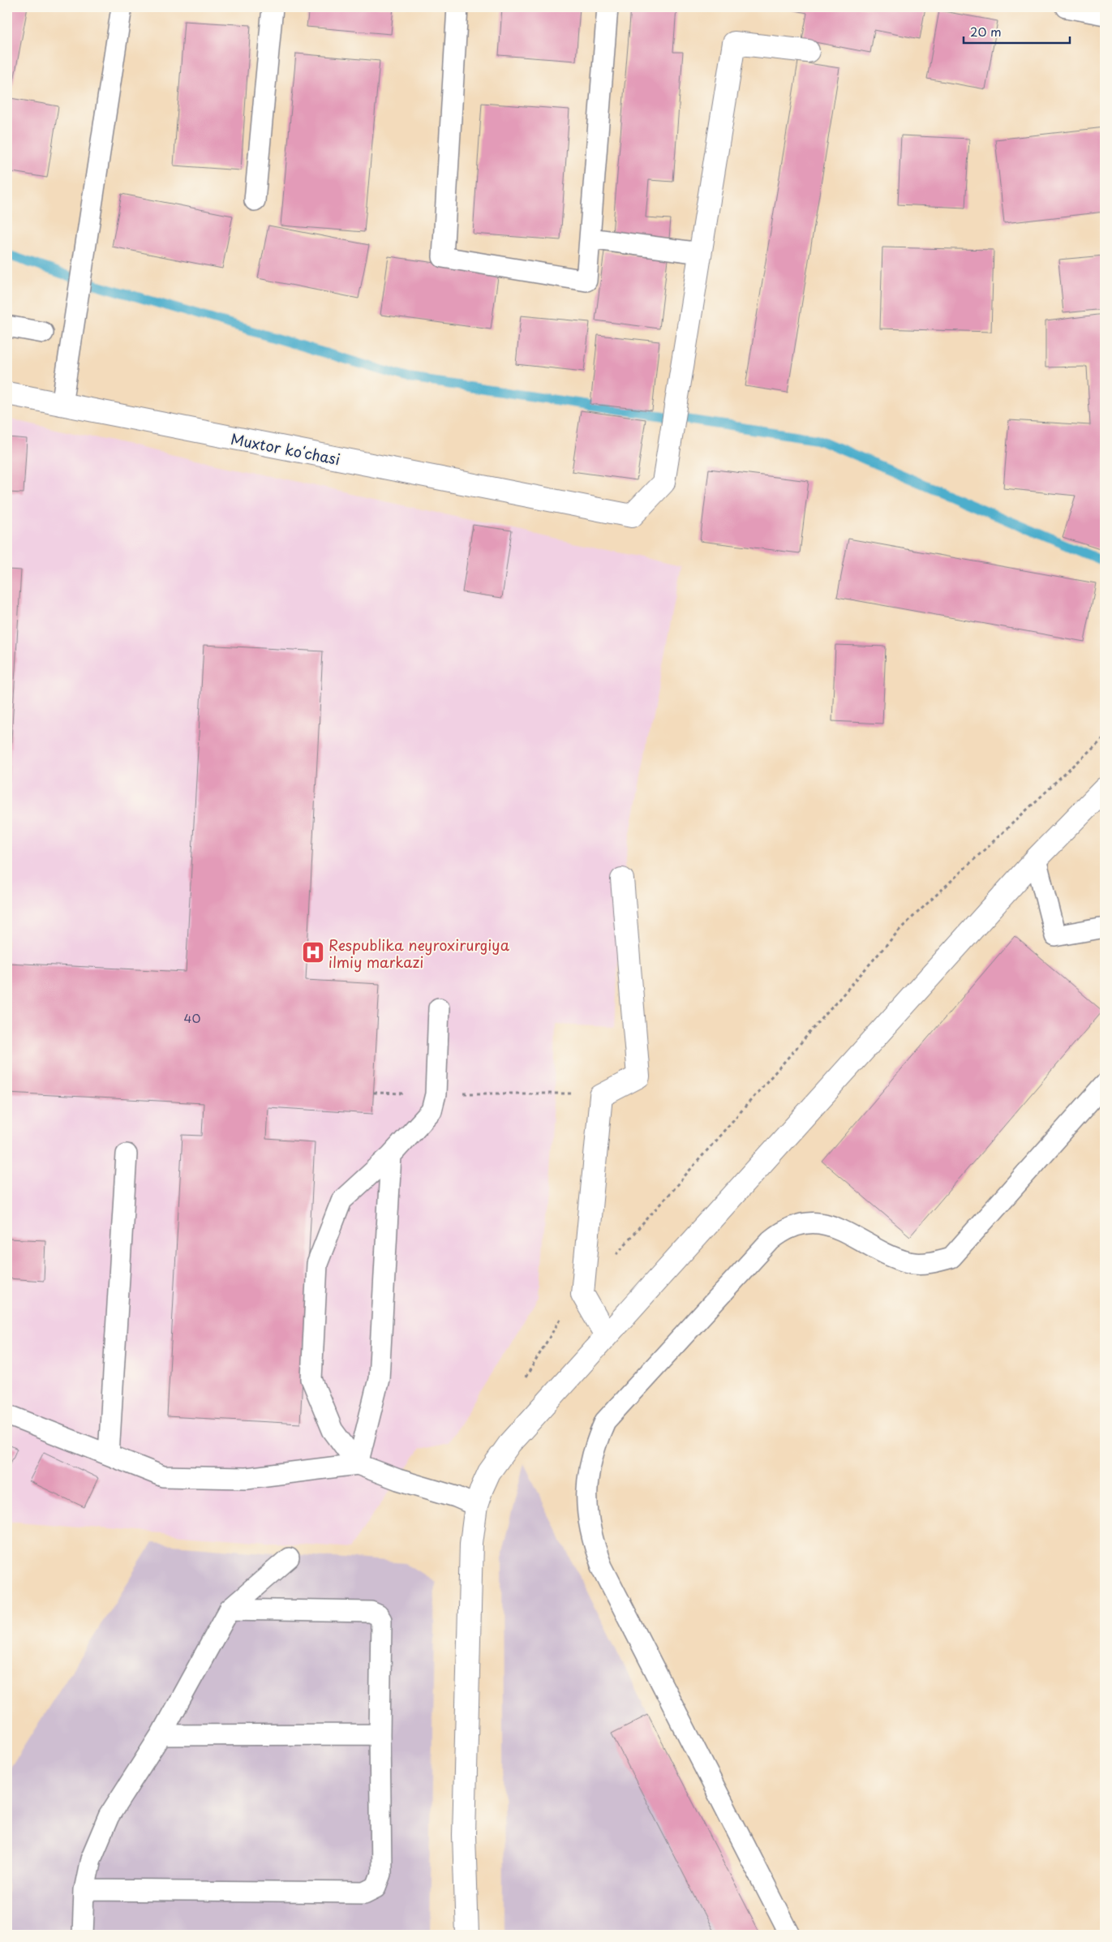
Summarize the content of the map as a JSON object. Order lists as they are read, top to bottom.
{
  "streets": {
    "street": ["Muxtor koʻchasi"]
  },
  "places": {
    "hospital": ["Respublika neyroxirurgiya ilmiy markazi"]
  },
  "house_numbers": ["40"],
  "scale_bar": "20 m"
}
